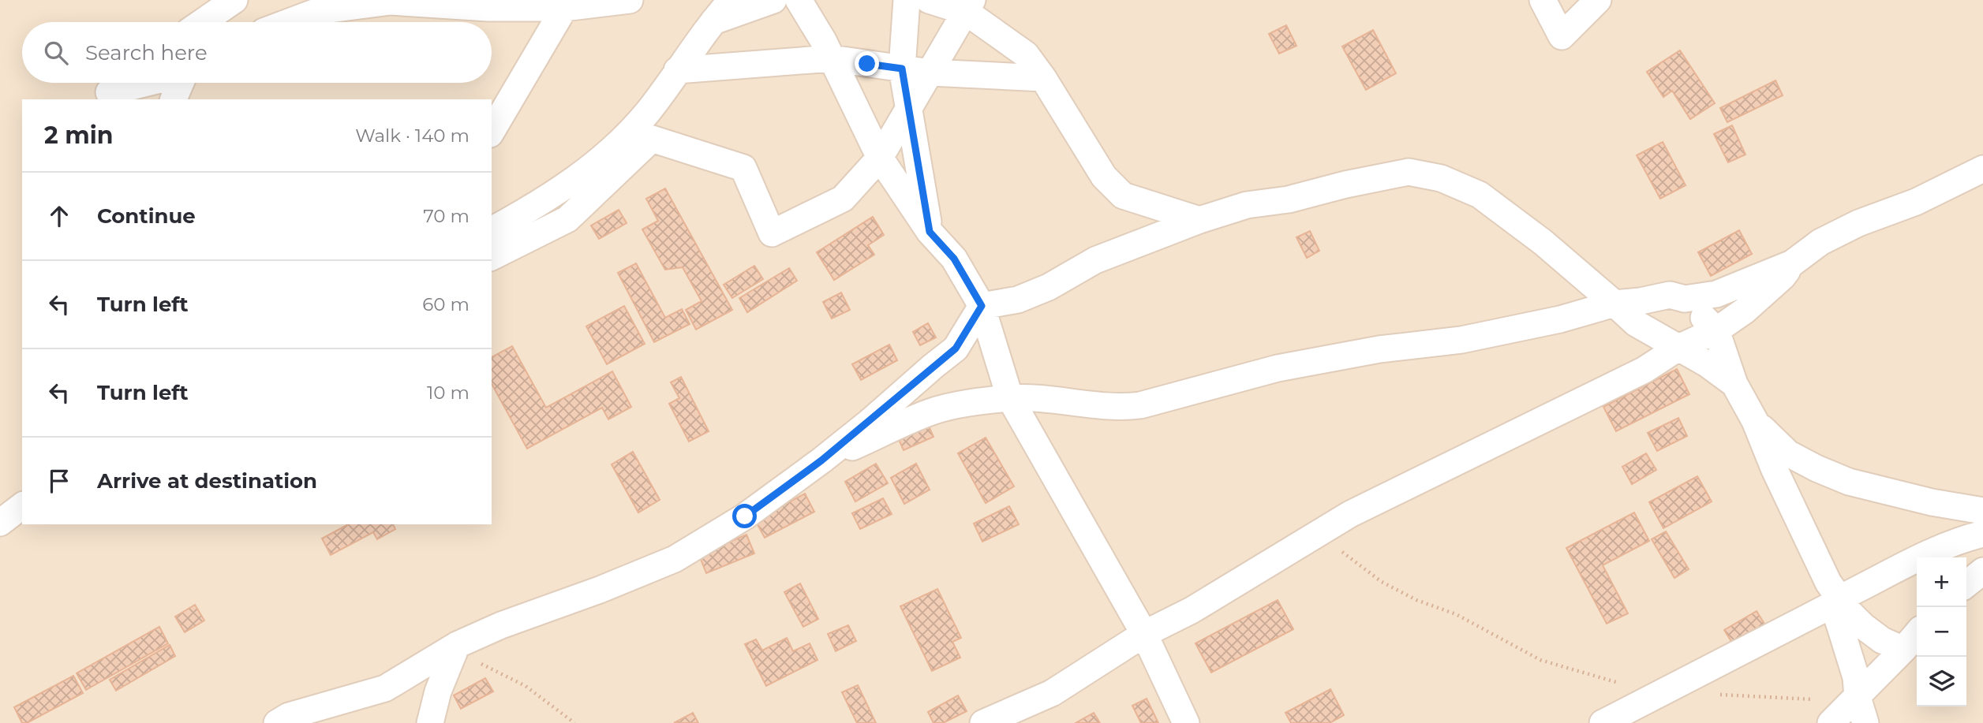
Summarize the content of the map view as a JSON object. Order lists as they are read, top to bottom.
{
  "page": {
    "search": "Search here",
    "heading": ["2 min", "Walk · 140 m"],
    "list": [
      ["Continue", "70 m"],
      ["Turn left", "60 m"],
      ["Turn left", "10 m"],
      "Arrive at destination"
    ],
    "map_buttons": ["+", "−"]
  }
}
